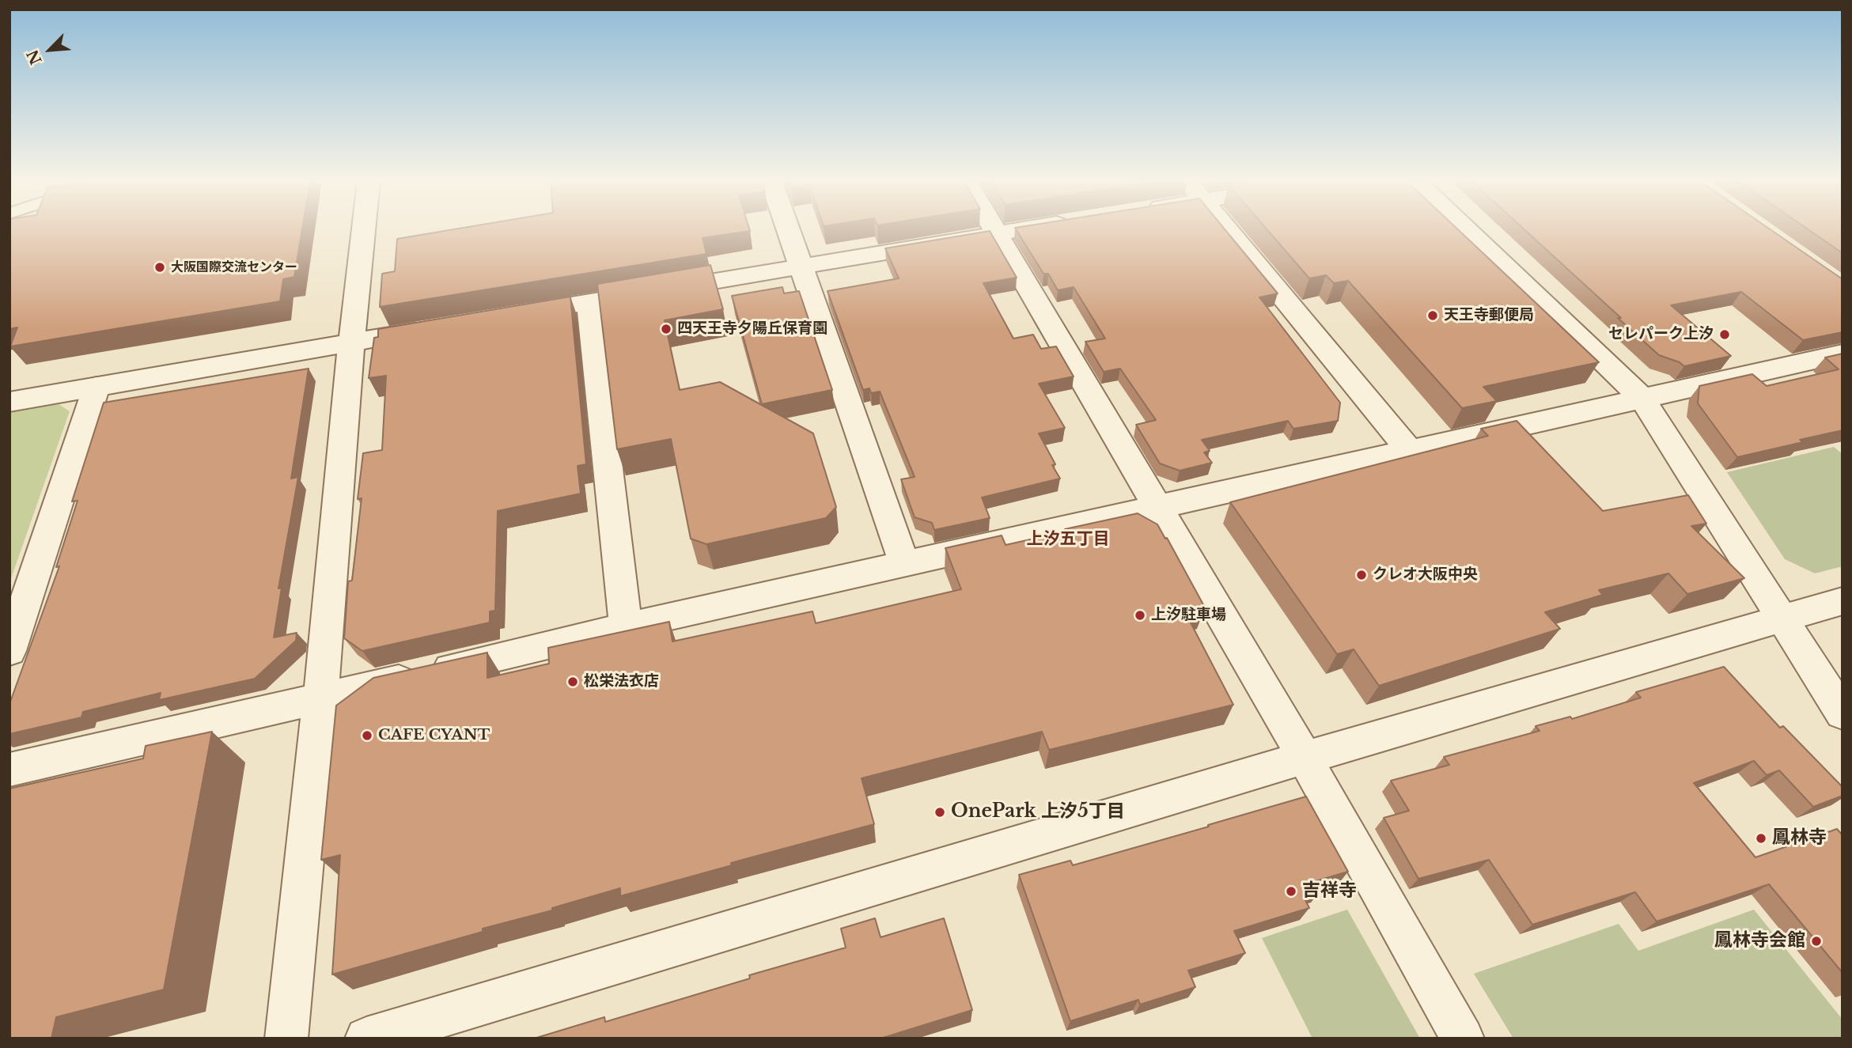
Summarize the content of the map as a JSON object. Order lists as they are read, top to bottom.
{
  "districts": ["上汐五丁目"],
  "places": [
    "大阪国際交流センター",
    "天王寺郵便局",
    "四天王寺夕陽丘保育園",
    "セレパーク上汐",
    "クレオ大阪中央",
    "上汐駐車場",
    "松栄法衣店",
    "CAFE CYANT",
    "OnePark 上汐5丁目",
    "鳳林寺",
    "吉祥寺",
    "鳳林寺会館"
  ],
  "north": "bottom left"
}
